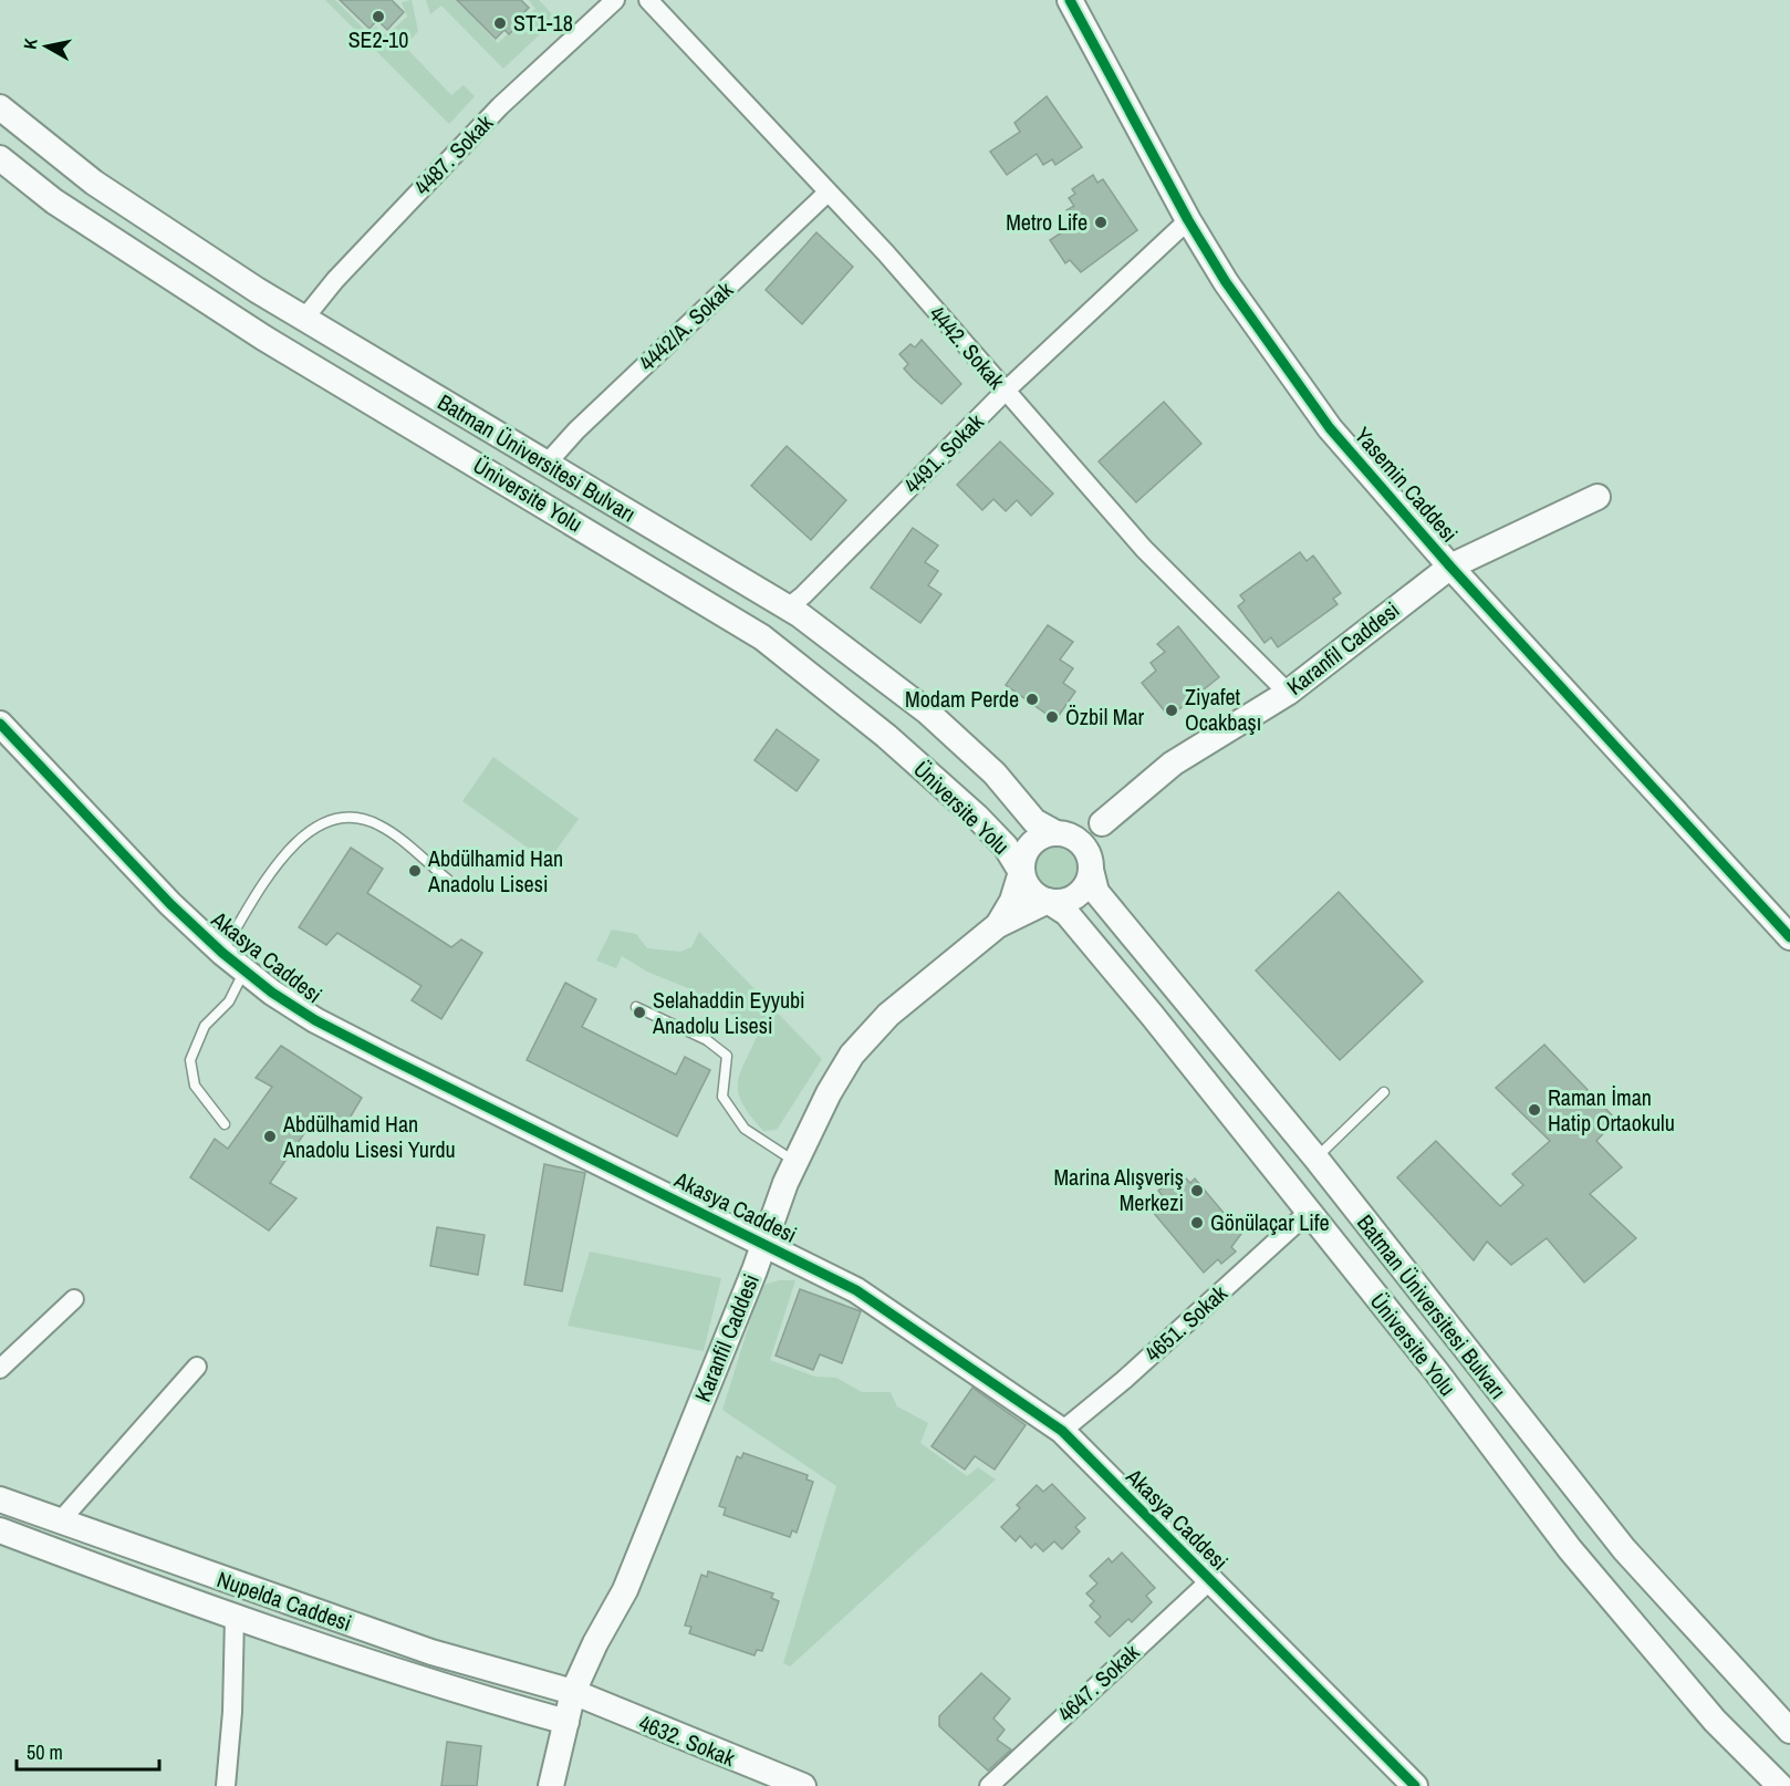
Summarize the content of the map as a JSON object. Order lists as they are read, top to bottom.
{
  "streets": {
    "street": [
      "4487. Sokak",
      "4442/A. Sokak",
      "4442. Sokak",
      "4491. Sokak",
      "Batman Üniversitesi Bulvarı",
      "Yasemin Caddesi",
      "Üniversite Yolu",
      "Karanfil Caddesi",
      "Akasya Caddesi",
      "4651. Sokak",
      "Nupelda Caddesi",
      "4647. Sokak",
      "4632. Sokak"
    ]
  },
  "crossings": [
    ["4487. Sokak", "Batman Üniversitesi Bulvarı"],
    ["4442/A. Sokak", "4442. Sokak"],
    ["4442/A. Sokak", "Batman Üniversitesi Bulvarı"],
    ["4442. Sokak", "4491. Sokak"],
    ["4442. Sokak", "Karanfil Caddesi"],
    ["4491. Sokak", "Batman Üniversitesi Bulvarı"],
    ["4491. Sokak", "Yasemin Caddesi"],
    ["Batman Üniversitesi Bulvarı", "Üniversite Yolu"],
    ["Yasemin Caddesi", "Karanfil Caddesi"],
    ["Üniversite Yolu", "4651. Sokak"],
    ["Karanfil Caddesi", "Akasya Caddesi"],
    ["Karanfil Caddesi", "Nupelda Caddesi"],
    ["Karanfil Caddesi", "4632. Sokak"],
    ["Akasya Caddesi", "4651. Sokak"],
    ["Akasya Caddesi", "4647. Sokak"],
    ["Nupelda Caddesi", "4632. Sokak"]
  ],
  "places": [
    "SE2-10",
    "ST1-18",
    "Metro Life",
    "Modam Perde",
    "Ziyafet Ocakbaşı",
    "Özbil Mar",
    "Abdülhamid Han Anadolu Lisesi",
    "Selahaddin Eyyubi Anadolu Lisesi",
    "Raman İman Hatip Ortaokulu",
    "Abdülhamid Han Anadolu Lisesi Yurdu",
    "Marina Alışveriş Merkezi",
    "Gönülaçar Life"
  ],
  "scale_bar": "50 m",
  "north": "left"
}
